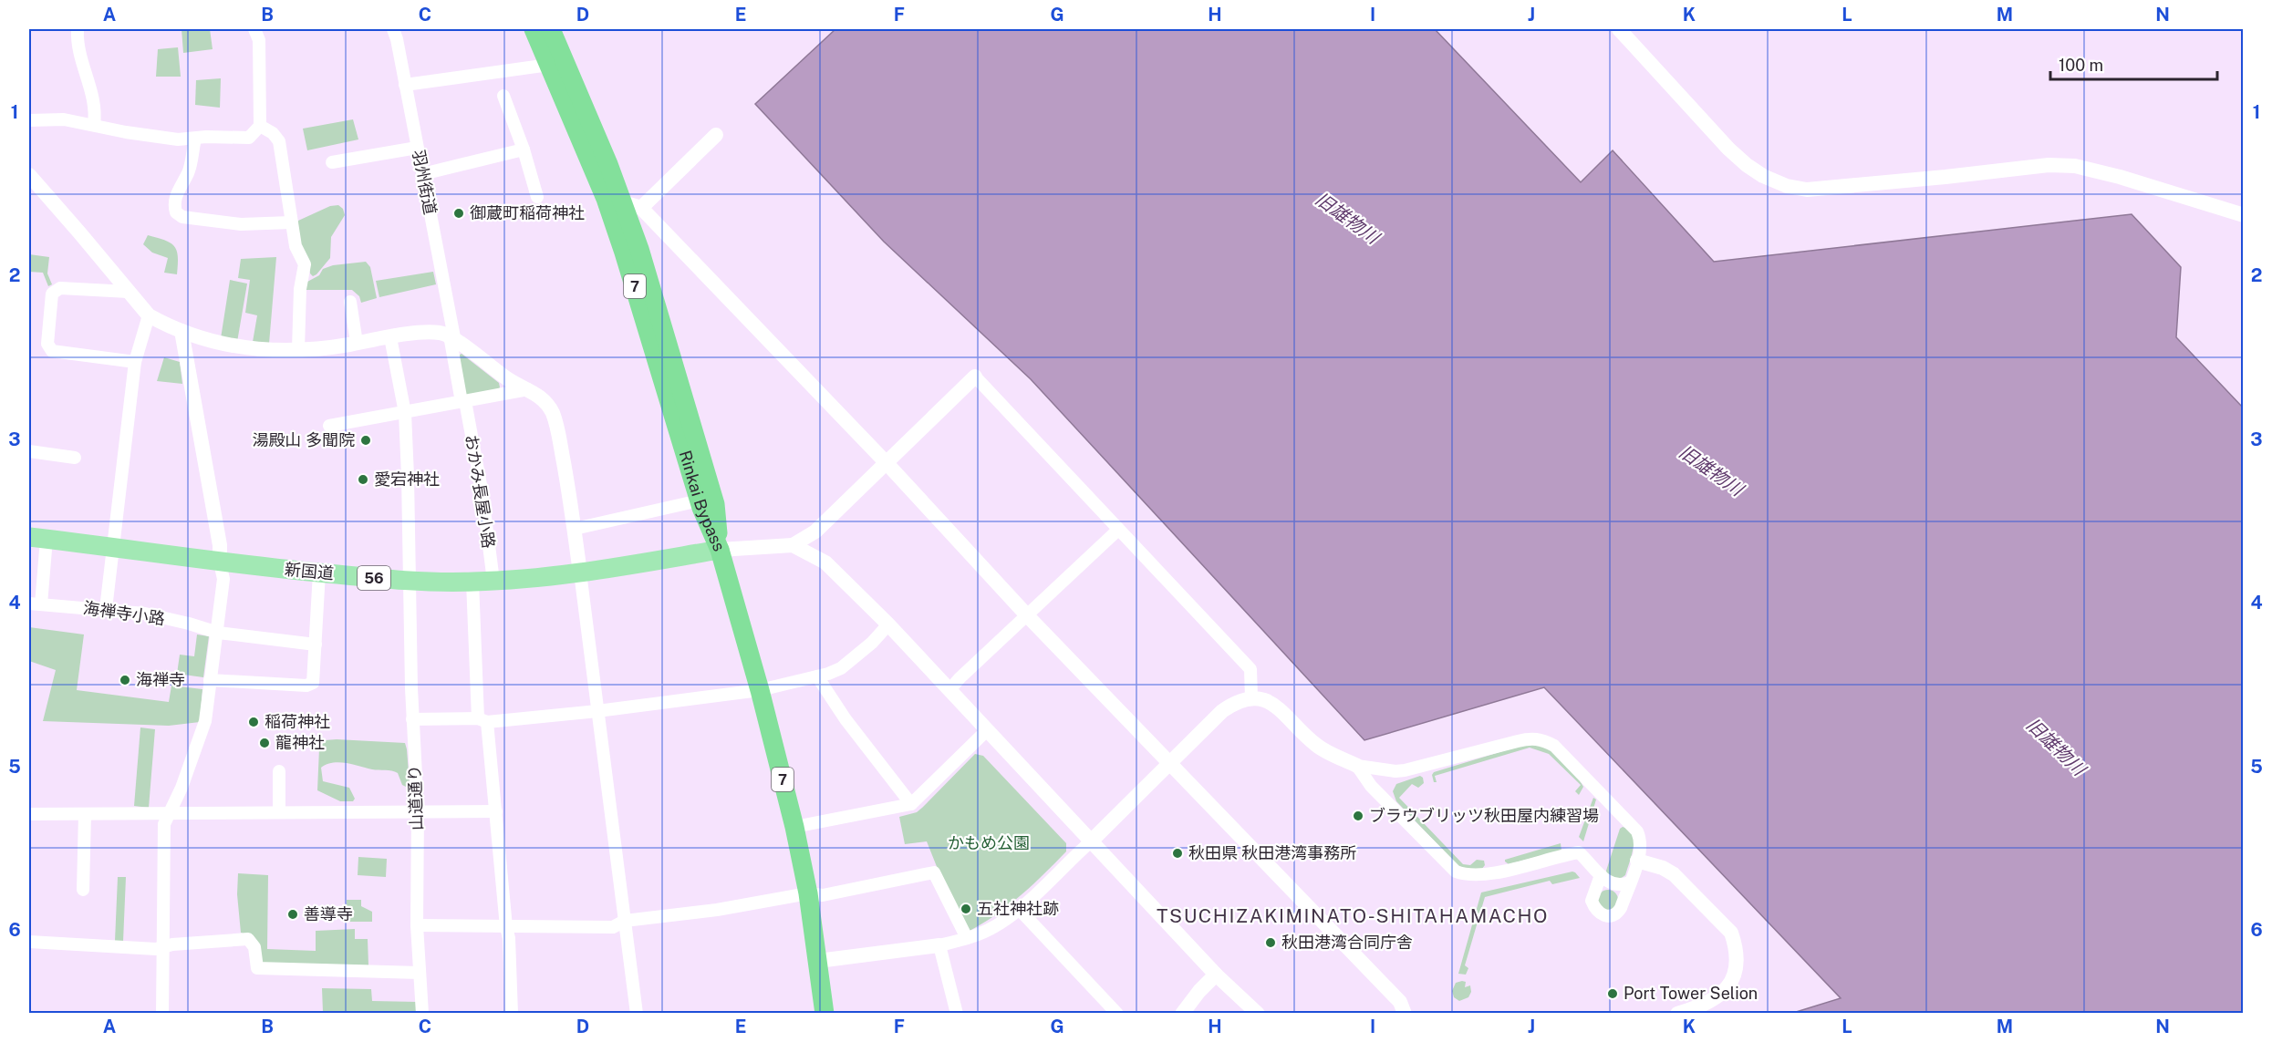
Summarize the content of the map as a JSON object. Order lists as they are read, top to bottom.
{
  "streets": {
    "highway": ["7", "Rinkai Bypass"],
    "main road": ["新国道", "56"],
    "street": [
      "羽州街道",
      "おかみ長屋小路",
      "海禅寺小路",
      "山道通り"
    ]
  },
  "crossings": [
    ["羽州街道", "おかみ長屋小路"],
    ["7", "Rinkai Bypass"],
    ["7", "新国道"],
    ["おかみ長屋小路", "新国道"],
    ["Rinkai Bypass", "新国道"],
    ["新国道", "山道通り"]
  ],
  "districts": ["TSUCHIZAKIMINATO-SHITAHAMACHO"],
  "water": ["旧雄物川"],
  "parks": ["かもめ公園"],
  "places": [
    "御蔵町稲荷神社",
    "湯殿山 多聞院",
    "愛宕神社",
    "海禅寺",
    "稲荷神社",
    "龍神社",
    "ブラウブリッツ秋田屋内練習場",
    "秋田県 秋田港湾事務所",
    "五社神社跡",
    "善導寺",
    "秋田港湾合同庁舎",
    "Port Tower Selion"
  ],
  "scale_bar": "100 m",
  "grid": {
    "columns": [
      "A",
      "B",
      "C",
      "D",
      "E",
      "F",
      "G",
      "H",
      "I",
      "J",
      "K",
      "L",
      "M",
      "N"
    ],
    "rows": [
      "1",
      "2",
      "3",
      "4",
      "5",
      "6"
    ]
  }
}
